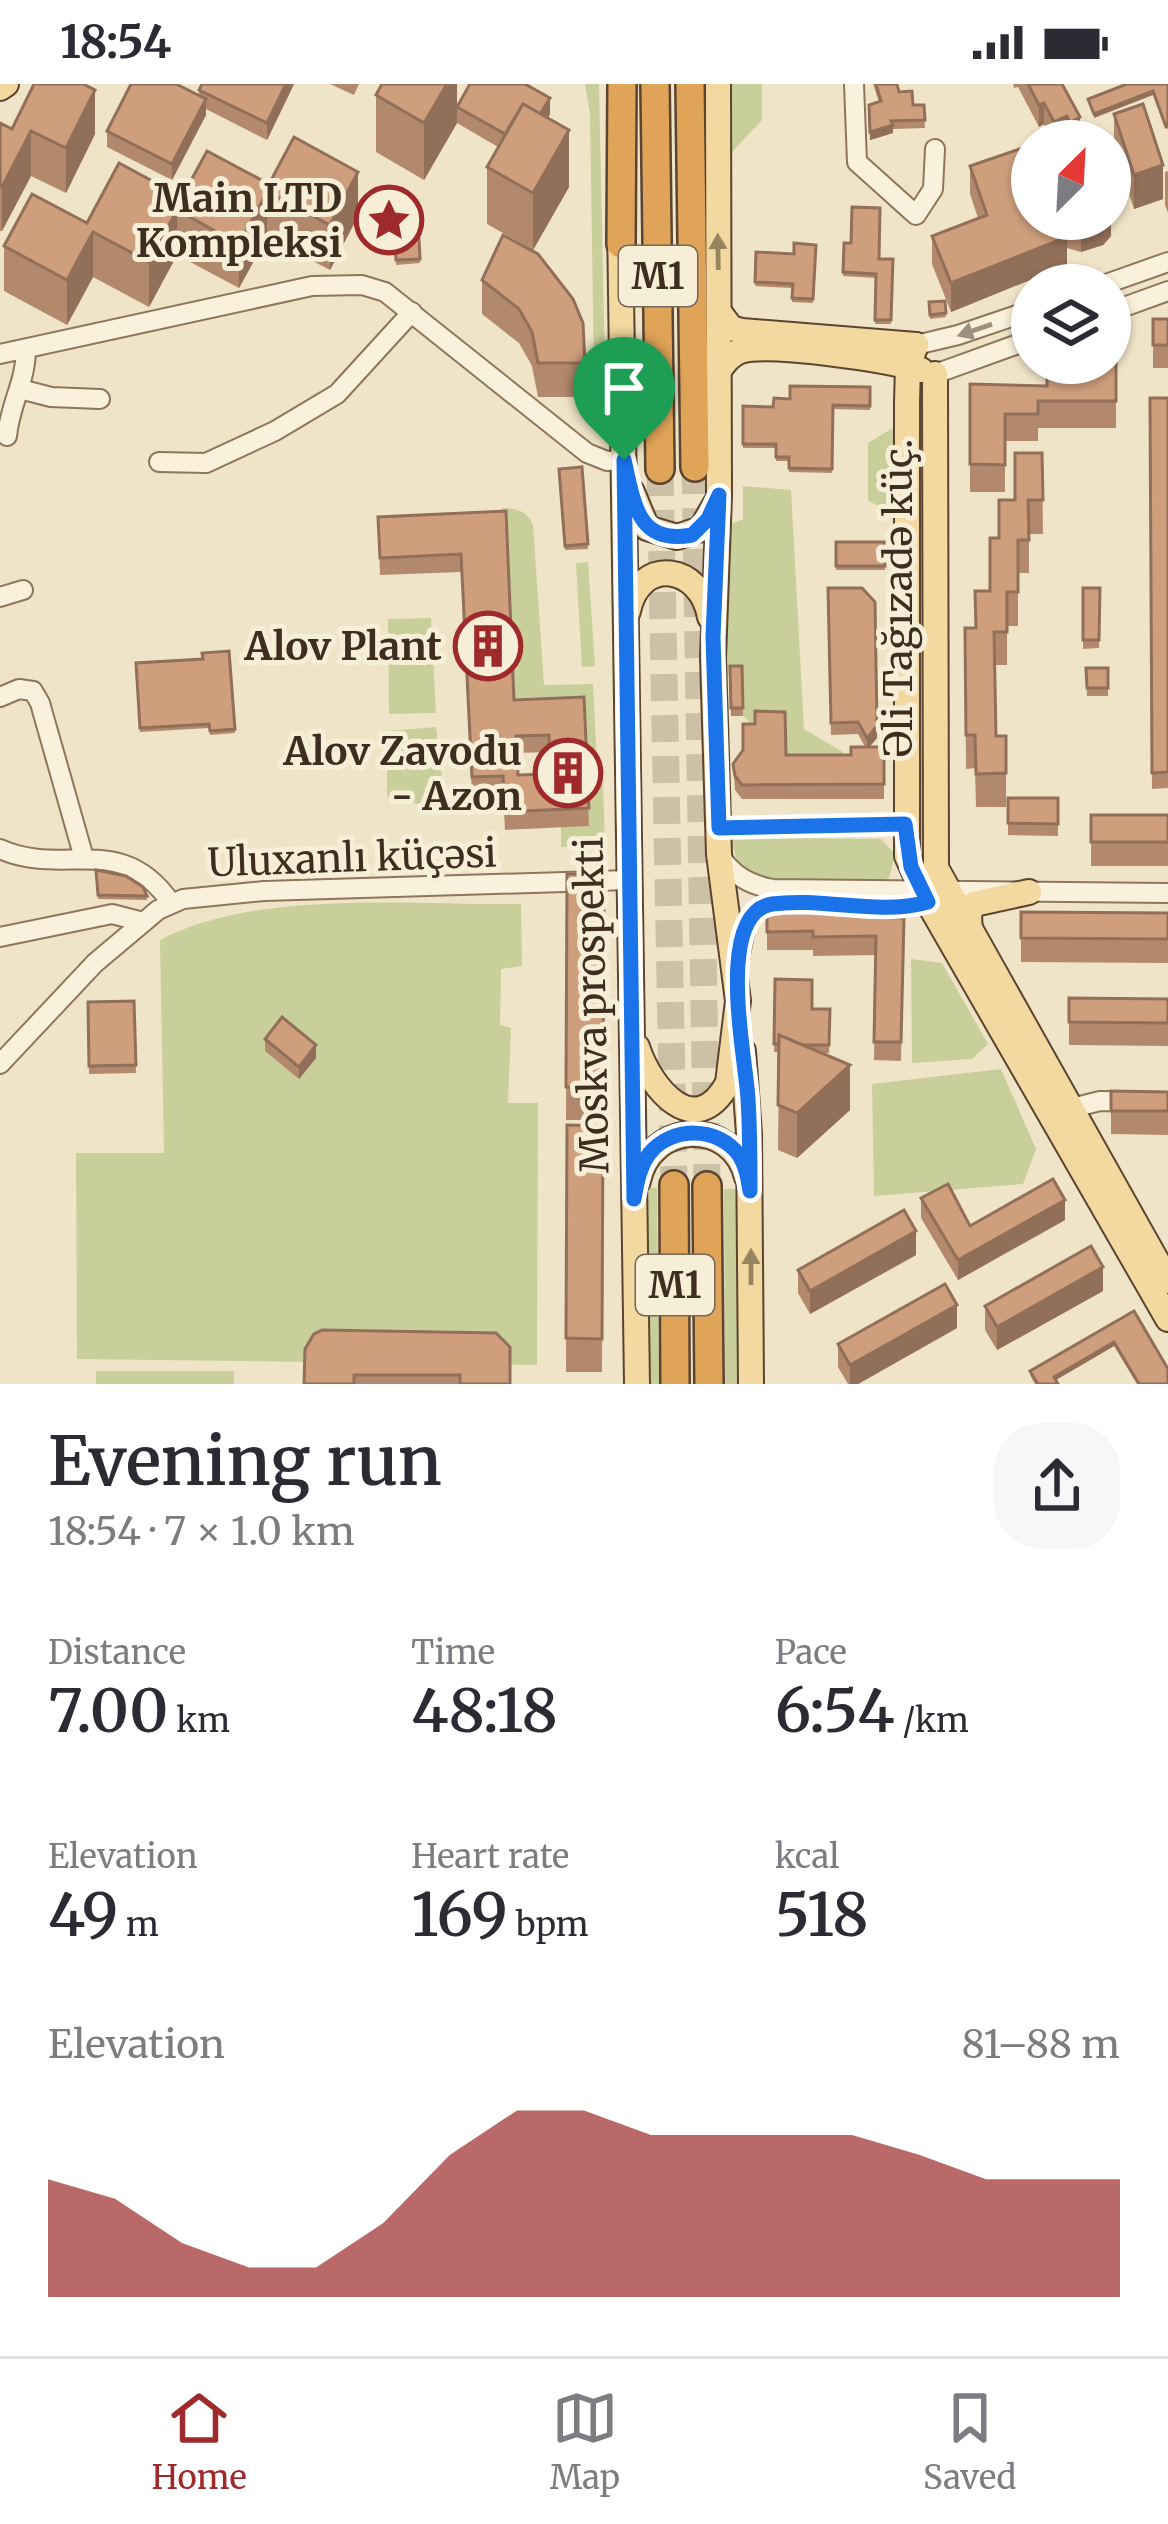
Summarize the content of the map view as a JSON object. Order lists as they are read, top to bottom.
{
  "streets": {
    "highway": ["M1", "Moskva prospekti"],
    "main road": ["Əli Tağızadə küç."],
    "street": ["Uluxanlı küçəsi"]
  },
  "crossings": [
    ["Uluxanlı küçəsi", "Moskva prospekti"]
  ],
  "places": {
    "place": ["Main LTD Kompleksi"],
    "building": ["Alov Plant", "Alov Zavodu - Azon"]
  },
  "north": "top right",
  "page": {
    "status": "18:54",
    "heading": ["Evening run", "18:54 · 7 × 1.0 km"],
    "stats": [
      ["Distance", "7.00 km"],
      ["Time", "48:18"],
      ["Pace", "6:54 /km"],
      ["Elevation", "49 m"],
      ["Heart rate", "169 bpm"],
      ["kcal", "518"]
    ],
    "chart": ["Elevation", "81–88 m"],
    "tabs": ["Home", "Map", "Saved"]
  }
}
